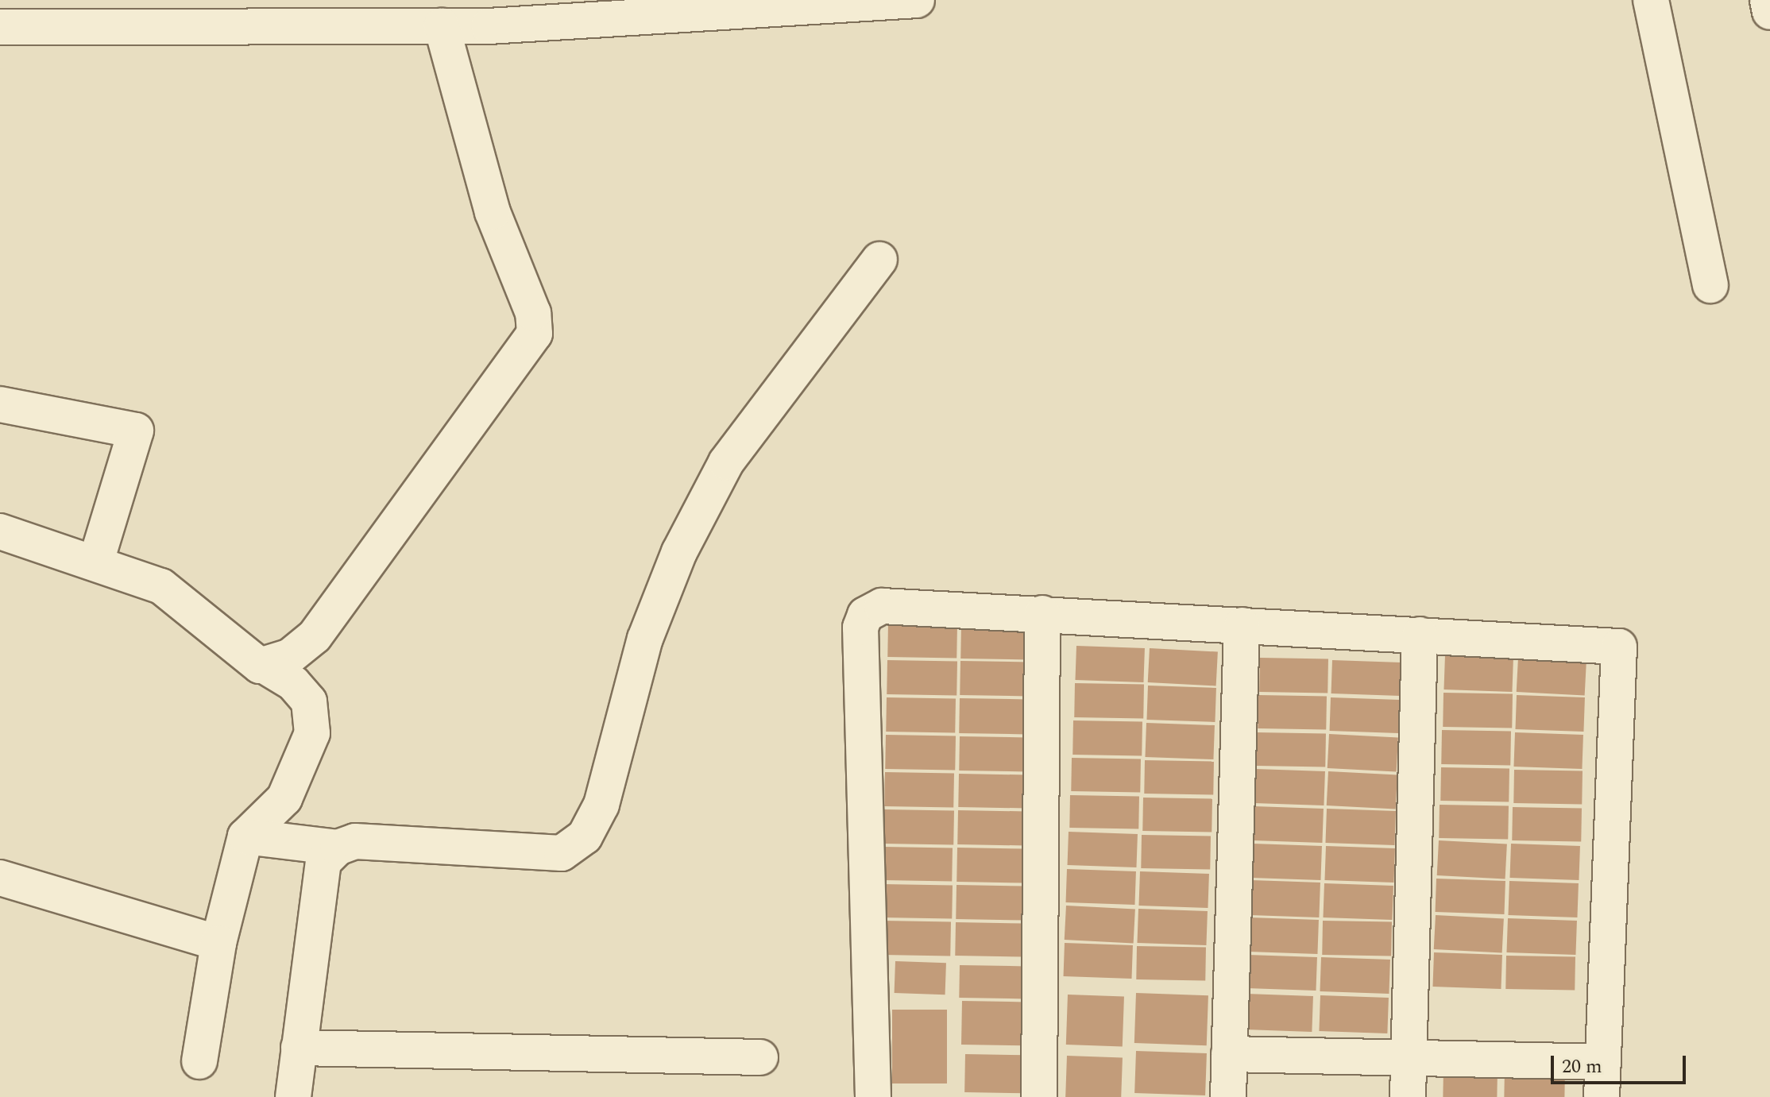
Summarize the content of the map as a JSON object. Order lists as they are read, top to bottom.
{
  "scale_bar": "20 m"
}
